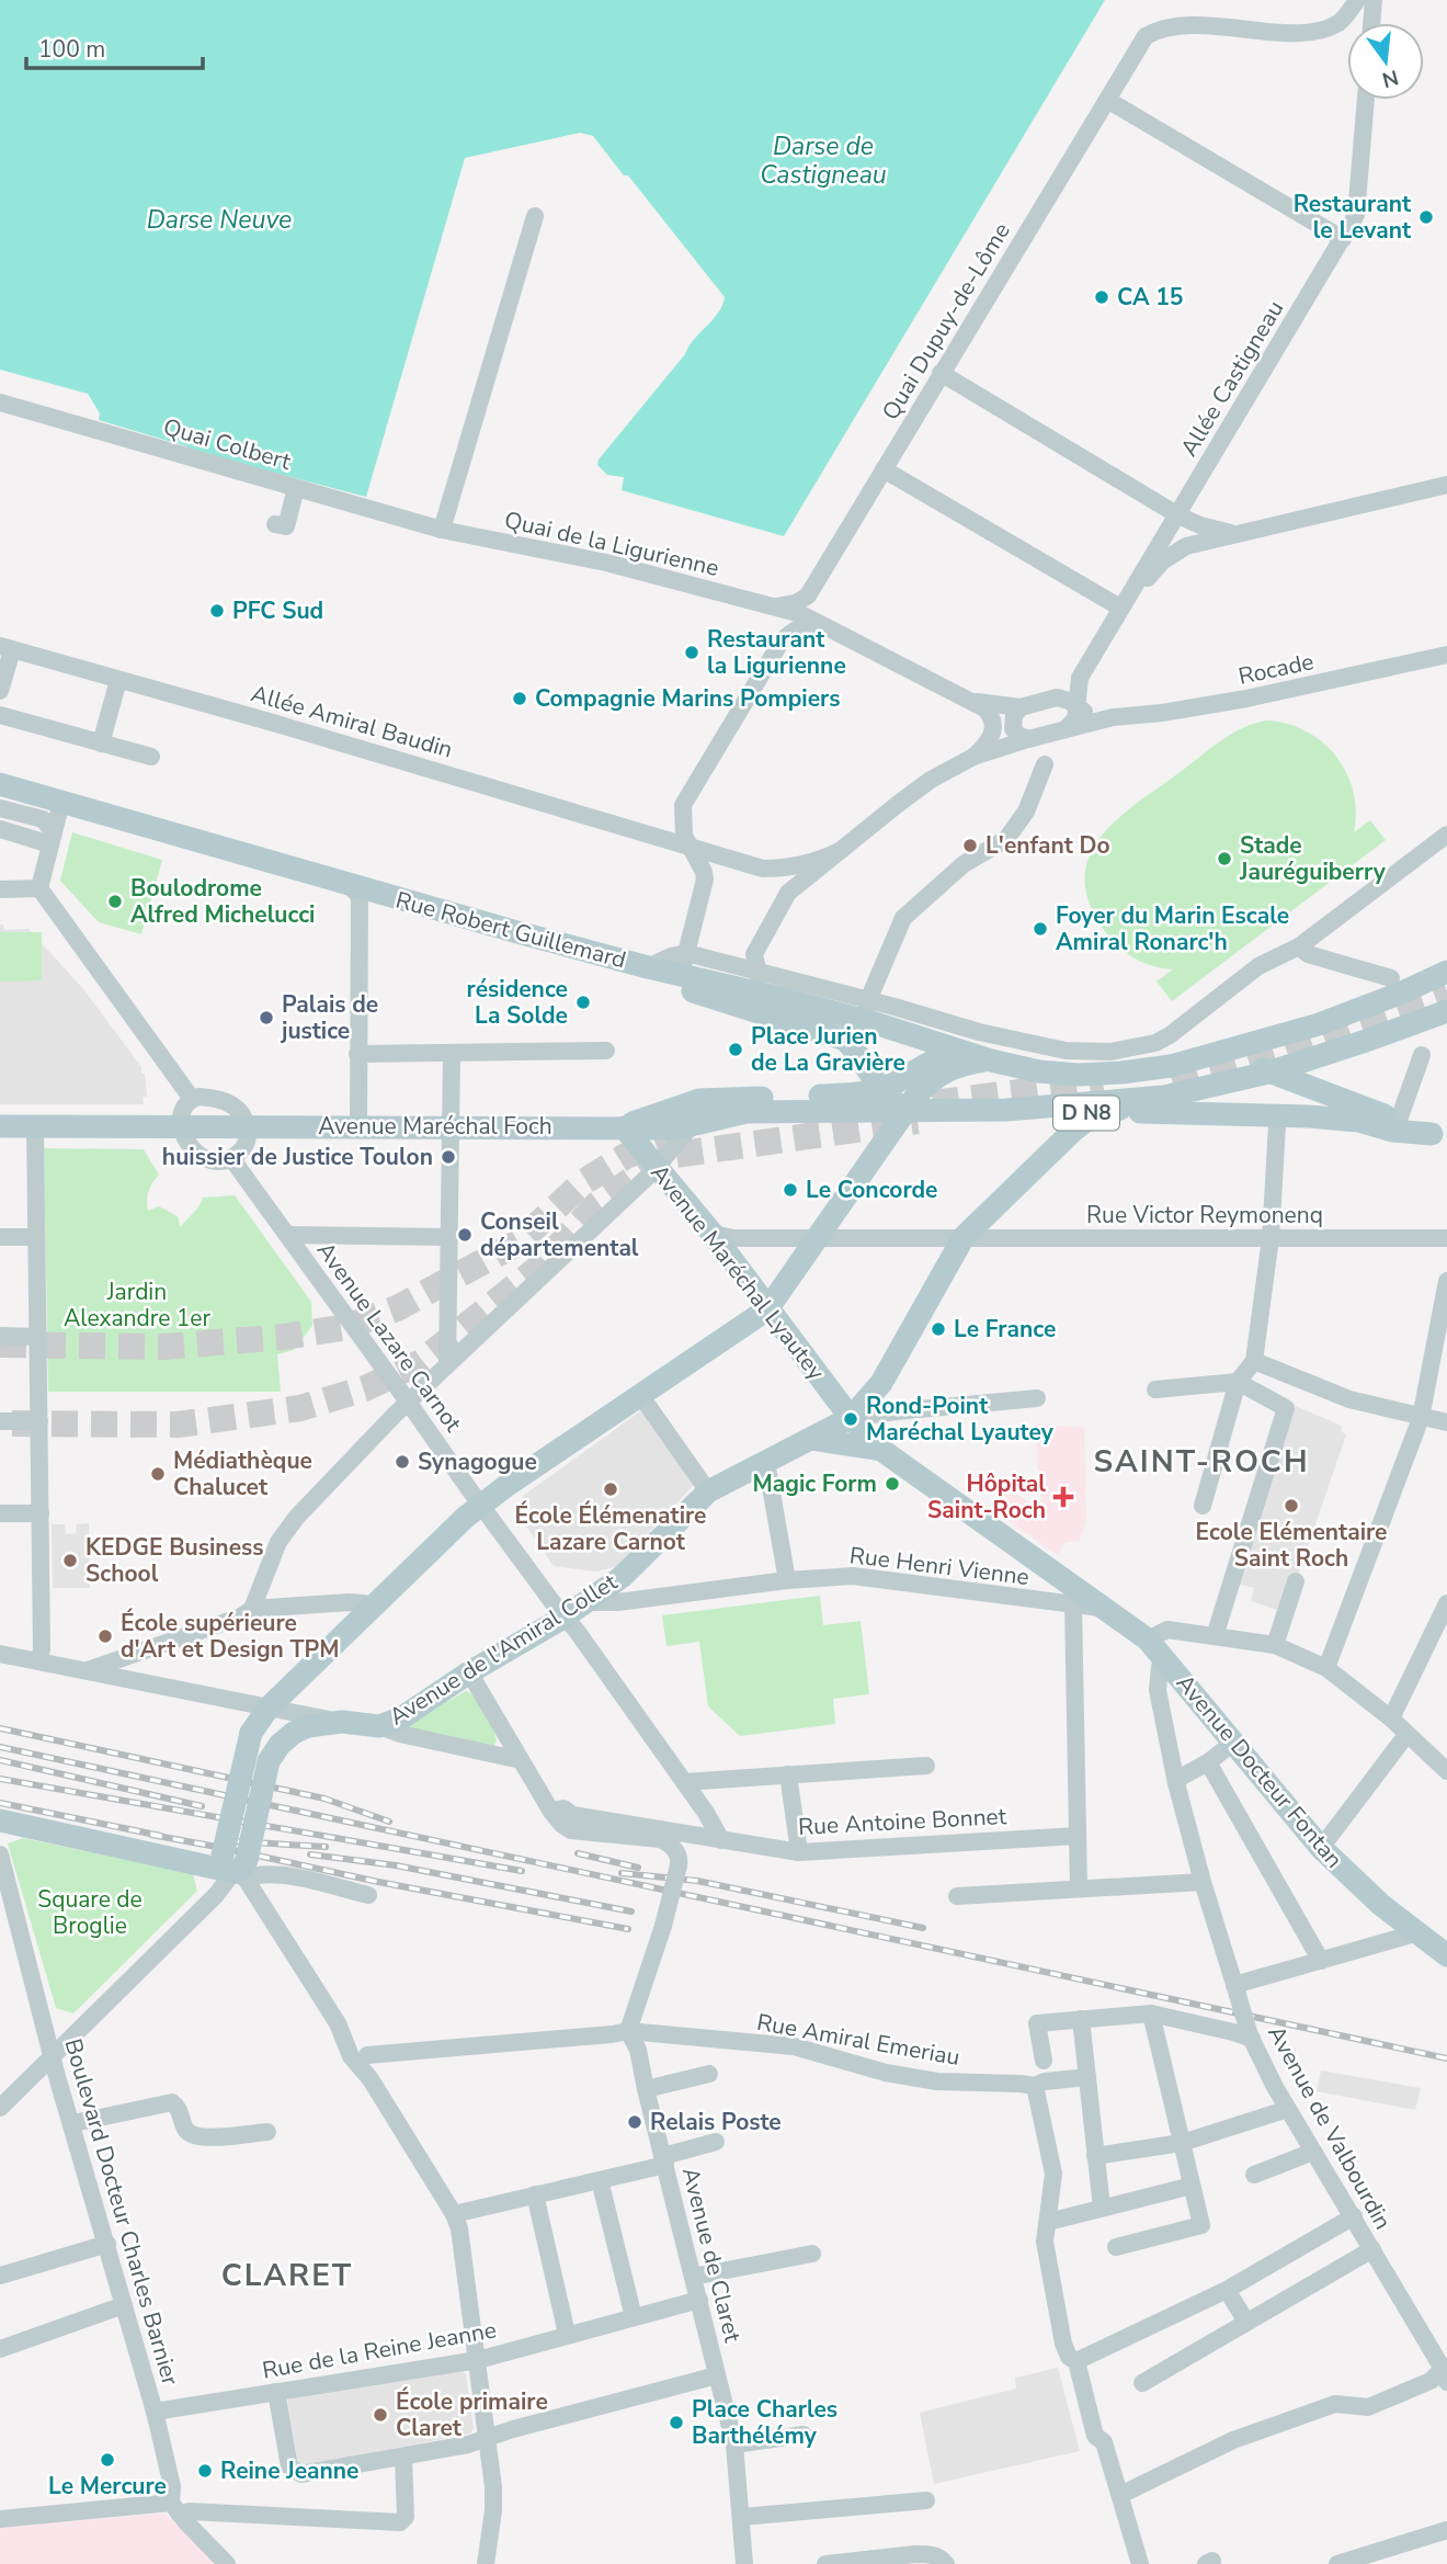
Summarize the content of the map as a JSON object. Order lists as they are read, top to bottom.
{
  "streets": {
    "main road": [
      "Rue Robert Guillemard",
      "D N8",
      "Avenue Maréchal Foch",
      "Avenue Maréchal Lyautey",
      "Avenue de l'Amiral Collet",
      "Avenue Docteur Fontan"
    ],
    "street": [
      "Quai Dupuy-de-Lôme",
      "Allée Castigneau",
      "Quai Colbert",
      "Quai de la Ligurienne",
      "Rocade",
      "Allée Amiral Baudin",
      "Rue Victor Reymonenq",
      "Avenue Lazare Carnot",
      "Rue Henri Vienne",
      "Rue Antoine Bonnet",
      "Rue Amiral Emeriau",
      "Avenue de Valbourdin",
      "Boulevard Docteur Charles Barnier",
      "Avenue de Claret",
      "Rue de la Reine Jeanne"
    ]
  },
  "crossings": [
    ["Quai Dupuy-de-Lôme", "Quai de la Ligurienne"],
    ["Quai Dupuy-de-Lôme", "Allée Amiral Baudin"],
    ["Quai Dupuy-de-Lôme", "Rue Robert Guillemard"],
    ["Quai Colbert", "Quai de la Ligurienne"],
    ["Rue Robert Guillemard", "D N8"],
    ["D N8", "Avenue Maréchal Foch"],
    ["Avenue Maréchal Foch", "Avenue Maréchal Lyautey"],
    ["Rue Victor Reymonenq", "Avenue Maréchal Lyautey"],
    ["Avenue Maréchal Lyautey", "Rue Henri Vienne"],
    ["Avenue Maréchal Lyautey", "Avenue Docteur Fontan"],
    ["Avenue Lazare Carnot", "Avenue de l'Amiral Collet"],
    ["Avenue Lazare Carnot", "Rue Antoine Bonnet"],
    ["Rue Henri Vienne", "Avenue de l'Amiral Collet"],
    ["Rue Henri Vienne", "Avenue Docteur Fontan"],
    ["Avenue Docteur Fontan", "Avenue de Valbourdin"],
    ["Rue Amiral Emeriau", "Avenue de Claret"],
    ["Boulevard Docteur Charles Barnier", "Rue de la Reine Jeanne"],
    ["Avenue de Claret", "Rue de la Reine Jeanne"]
  ],
  "districts": ["SAINT-ROCH", "CLARET"],
  "water": ["Darse de Castigneau", "Darse Neuve"],
  "parks": ["Jardin Alexandre 1er", "Square de Broglie"],
  "places": {
    "other": [
      "Restaurant le Levant",
      "CA 15",
      "PFC Sud",
      "Restaurant la Ligurienne",
      "Compagnie Marins Pompiers",
      "L'enfant Do",
      "Stade Jauréguiberry",
      "Boulodrome Alfred Michelucci",
      "Foyer du Marin Escale Amiral Ronarc'h",
      "résidence La Solde",
      "Palais de justice",
      "Place Jurien de La Gravière",
      "huissier de Justice Toulon",
      "Le Concorde",
      "Conseil départemental",
      "Le France",
      "Rond-Point Maréchal Lyautey",
      "Synagogue",
      "Médiathèque Chalucet",
      "Magic Form",
      "École Élémenatire Lazare Carnot",
      "Ecole Elémentaire Saint Roch",
      "KEDGE Business School",
      "École supérieure d'Art et Design TPM",
      "Relais Poste",
      "École primaire Claret",
      "Place Charles Barthélémy",
      "Le Mercure",
      "Reine Jeanne"
    ],
    "health": ["Hôpital Saint-Roch"]
  },
  "scale_bar": "100 m",
  "north": "bottom"
}
